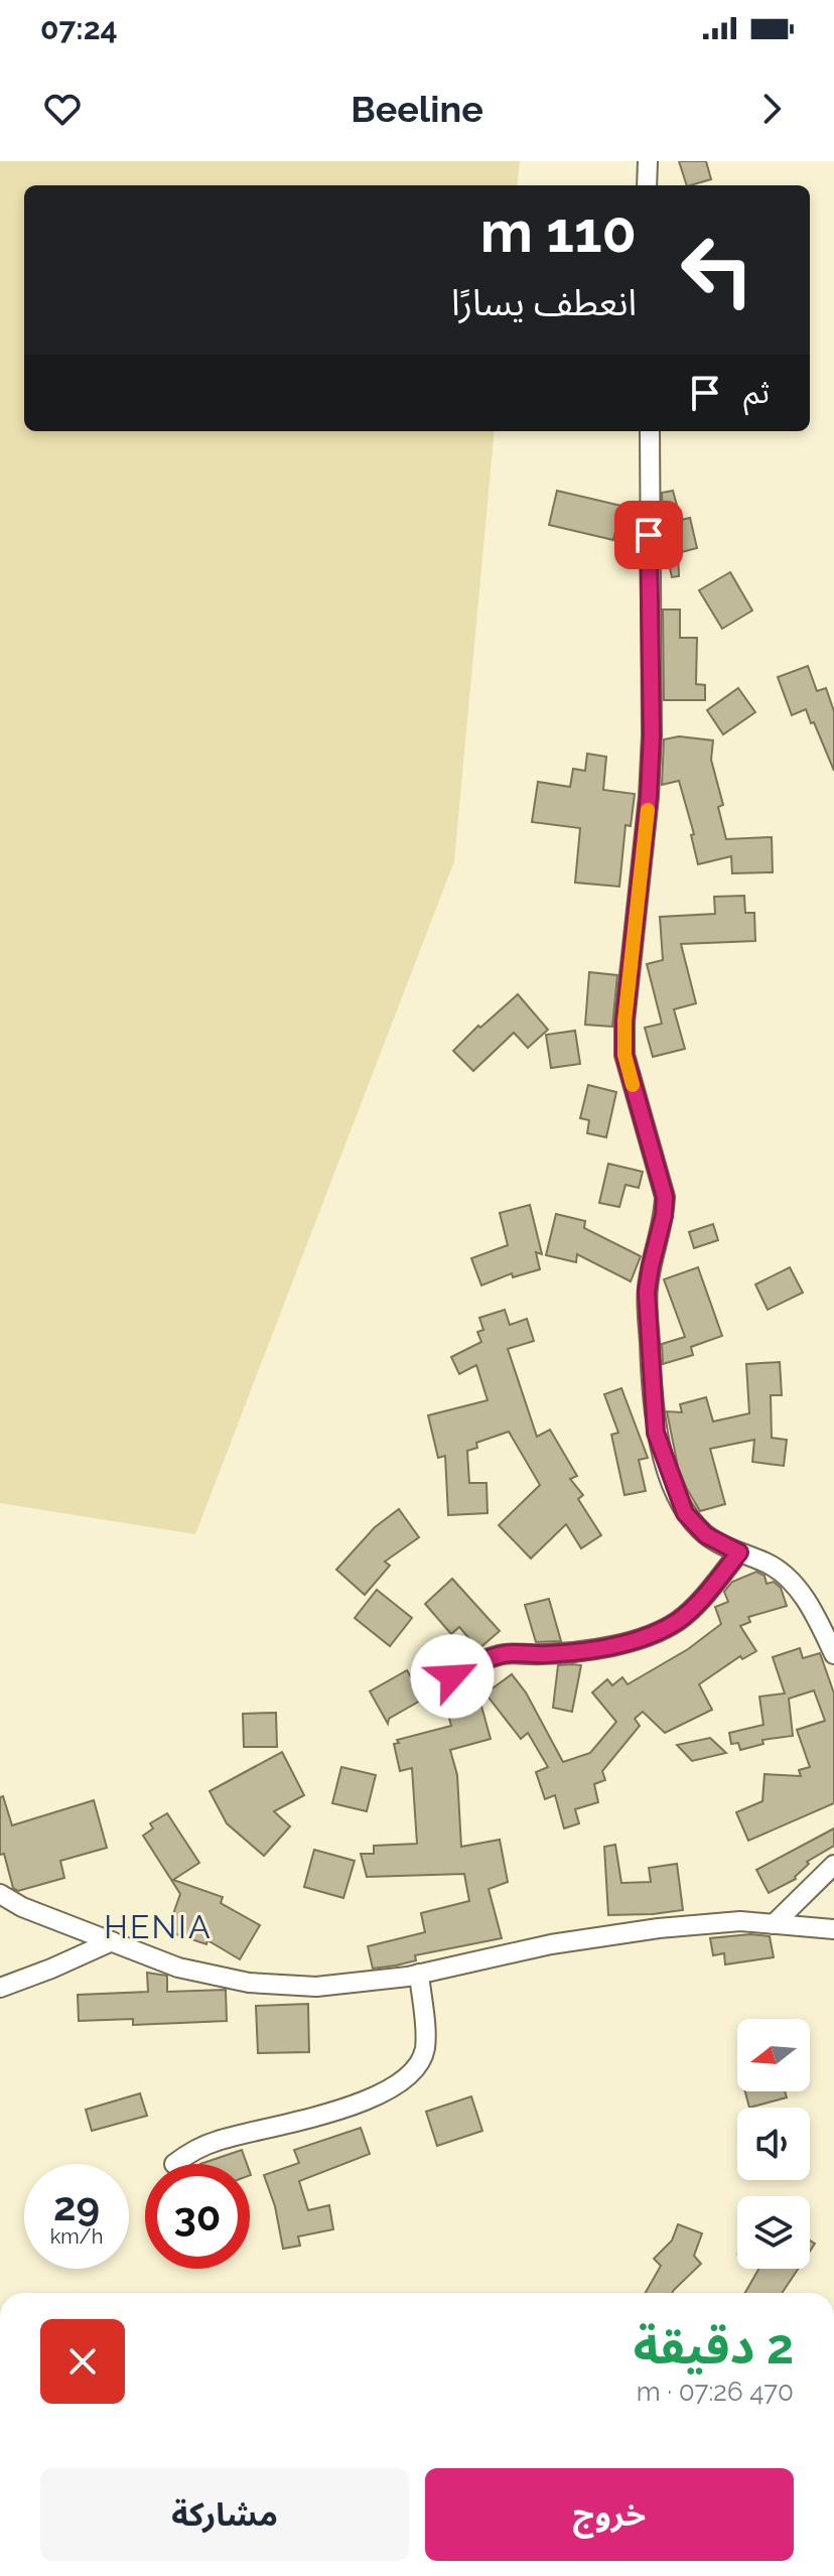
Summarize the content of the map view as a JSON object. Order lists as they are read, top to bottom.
{
  "districts": ["HENIA"],
  "north": "left",
  "page": {
    "status": "07:24",
    "header": "Beeline",
    "turn": ["110 m", "انعطف يسارًا"],
    "then": "ثم",
    "speed": "29 km/h",
    "limit": "30",
    "heading": ["2 دقيقة", "470 m · 07:26"],
    "buttons": ["خروج", "مشاركة"]
  }
}
